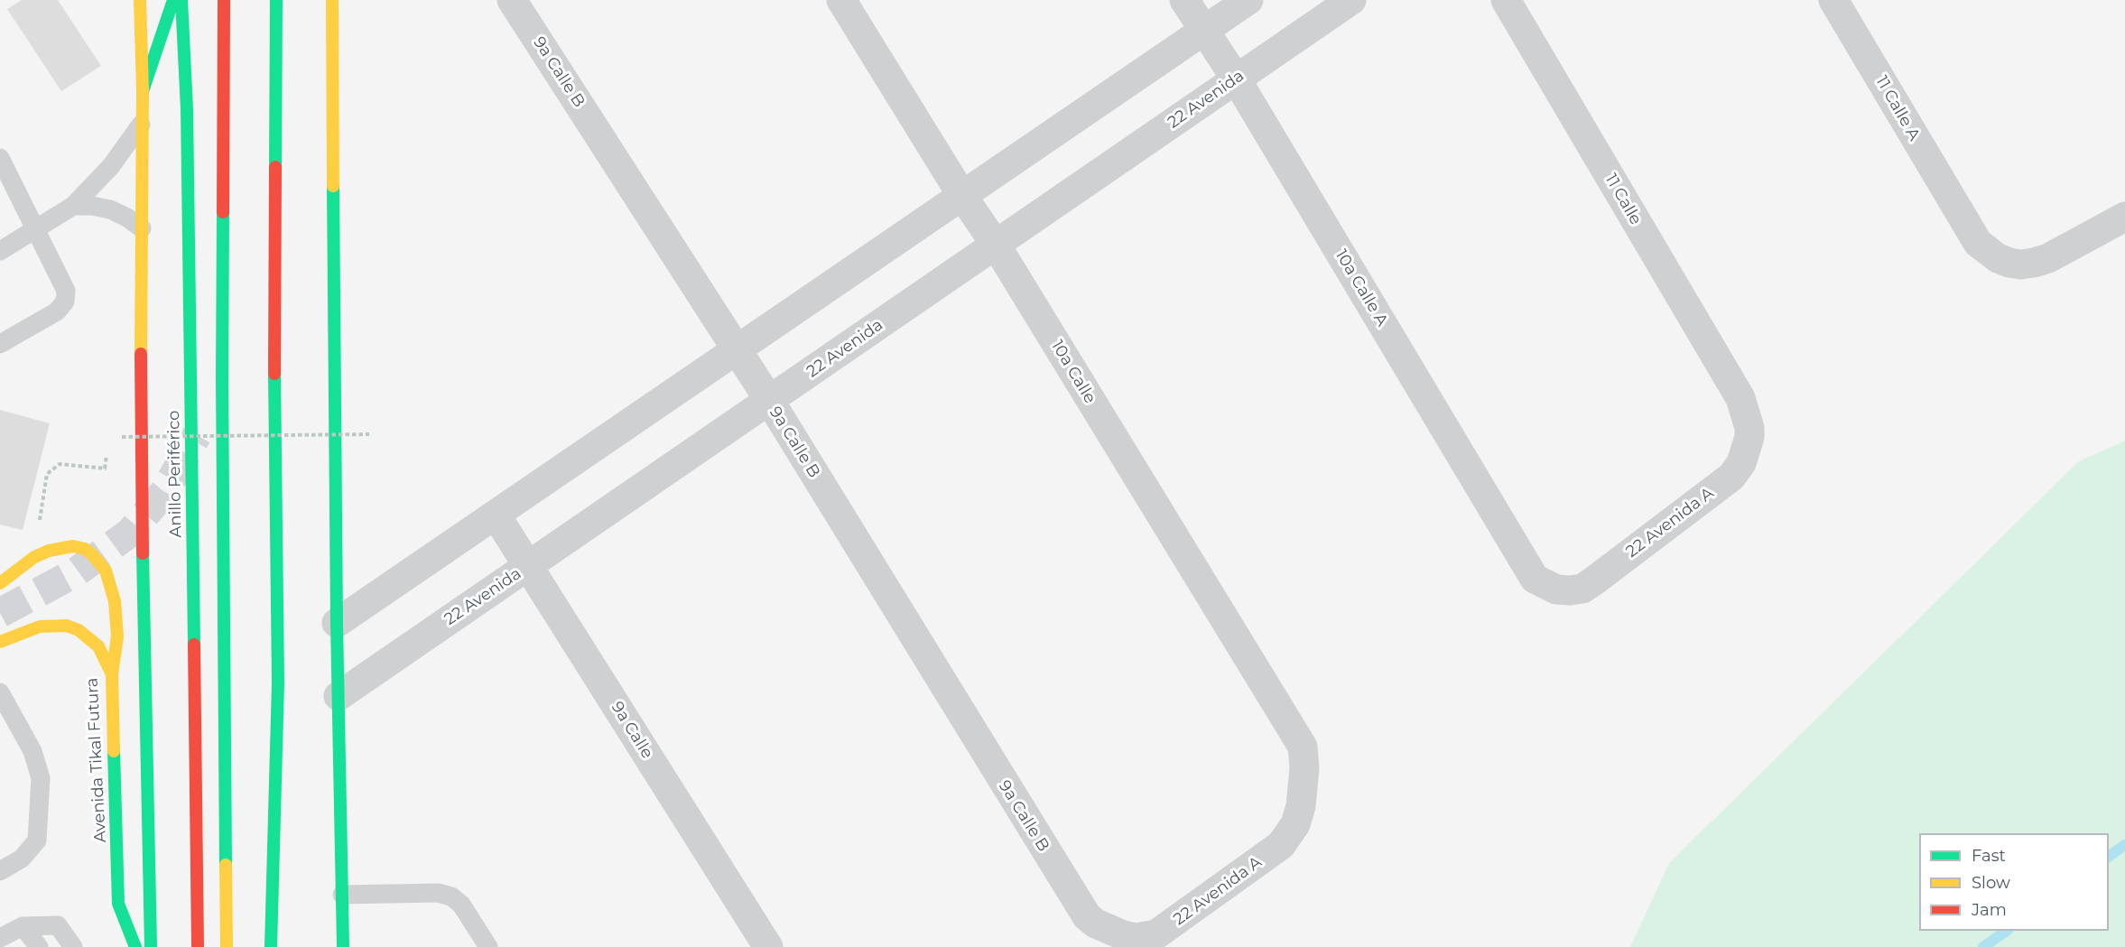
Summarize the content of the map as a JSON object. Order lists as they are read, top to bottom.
{
  "streets": {
    "main road": ["Anillo Periférico", "Avenida Tikal Futura"],
    "street": [
      "9a Calle B",
      "22 Avenida",
      "11 Calle A",
      "11 Calle",
      "10a Calle A",
      "10a Calle",
      "22 Avenida A",
      "9a Calle"
    ]
  },
  "crossings": [
    ["9a Calle B", "22 Avenida"],
    ["9a Calle B", "22 Avenida A"],
    ["22 Avenida", "10a Calle A"],
    ["22 Avenida", "10a Calle"],
    ["22 Avenida", "9a Calle"],
    ["11 Calle", "22 Avenida A"],
    ["10a Calle A", "22 Avenida A"],
    ["10a Calle", "22 Avenida A"]
  ],
  "legend": ["Fast", "Slow", "Jam"]
}
